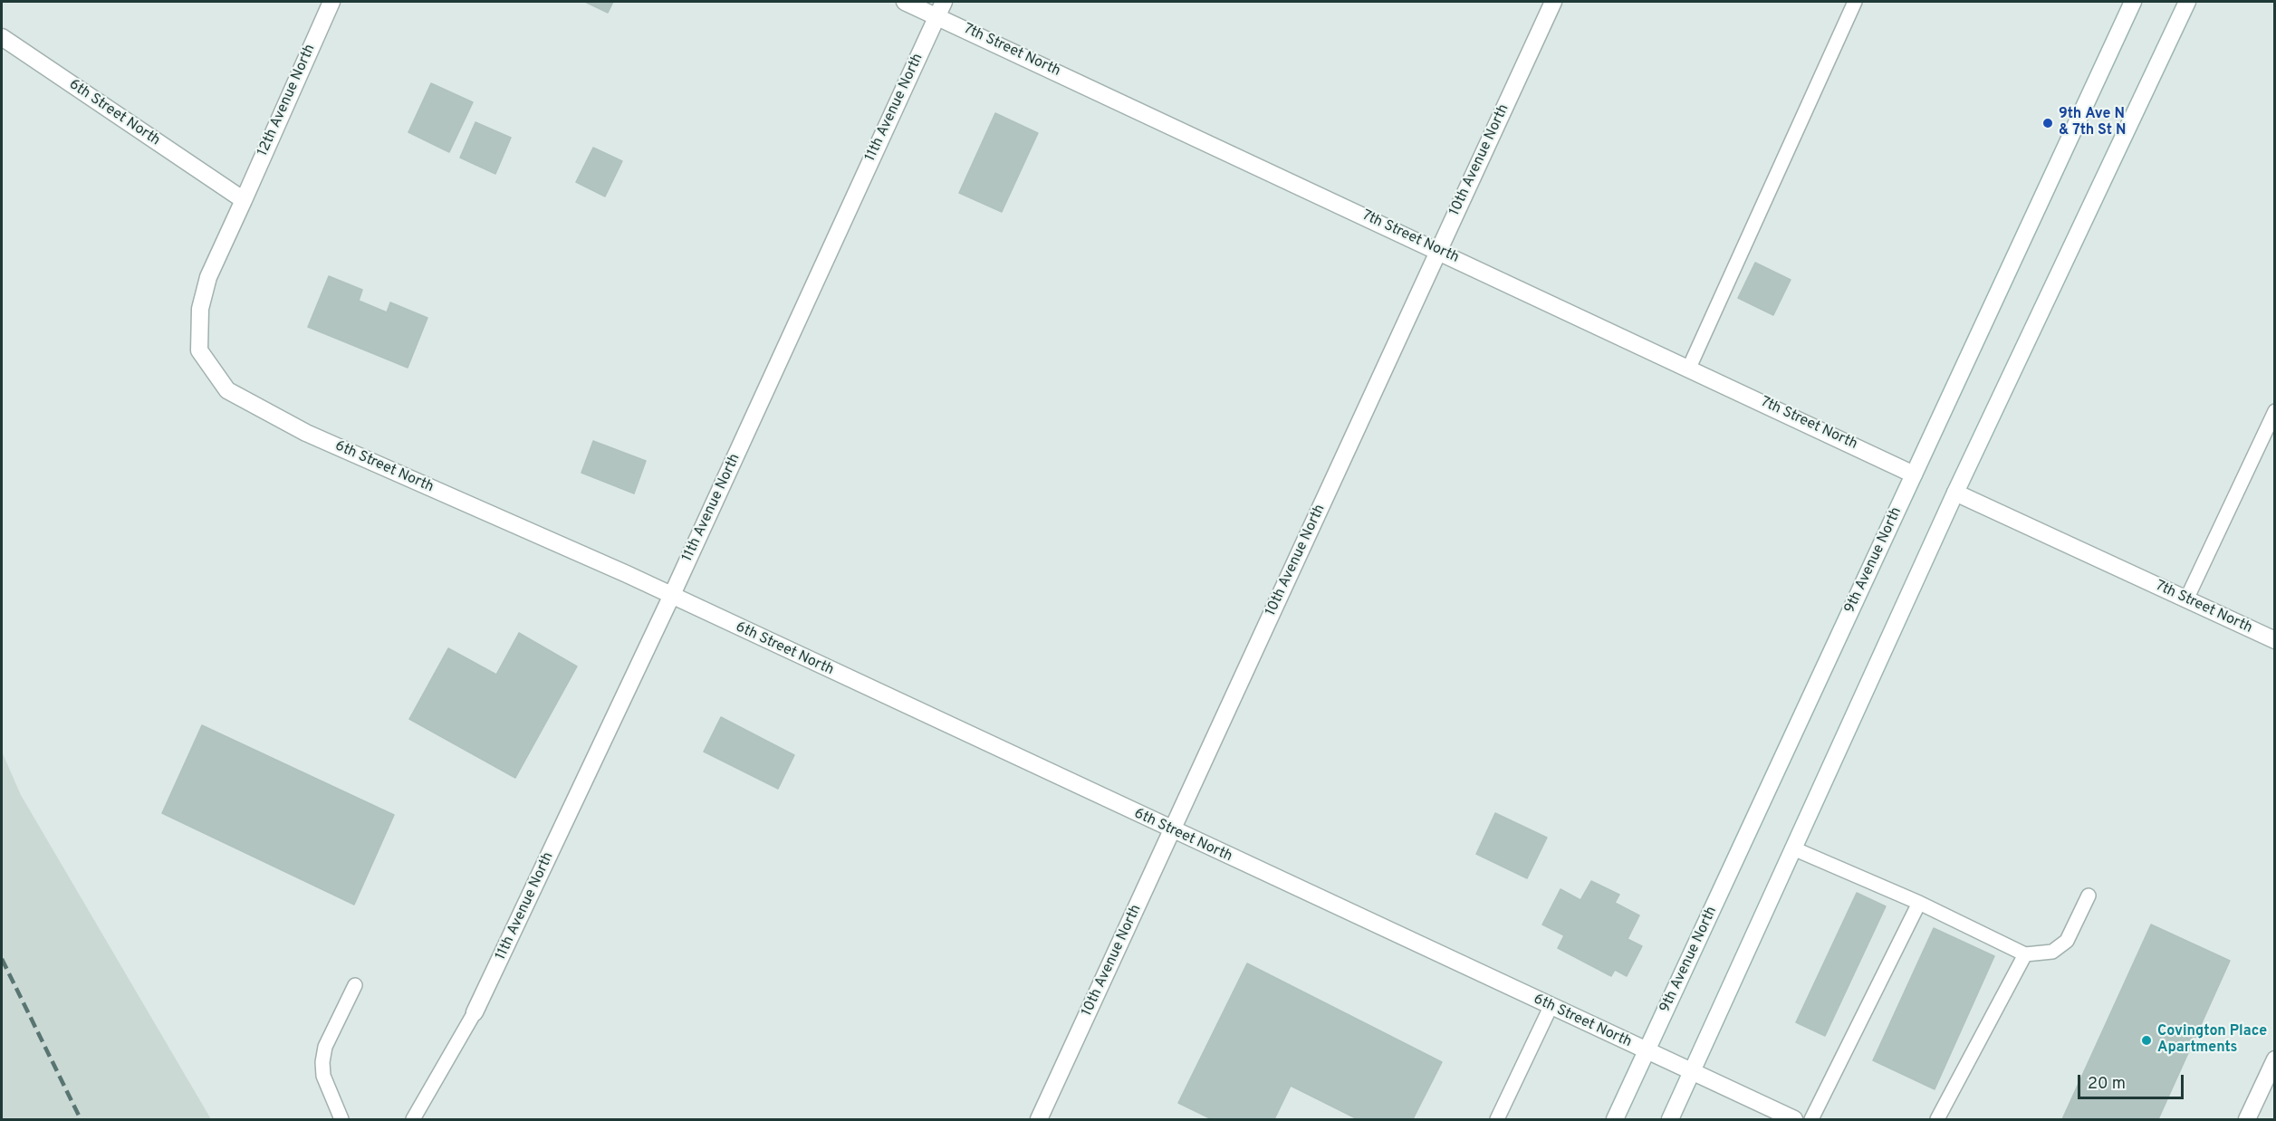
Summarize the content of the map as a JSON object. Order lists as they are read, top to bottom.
{
  "streets": {
    "street": [
      "7th Street North",
      "12th Avenue North",
      "11th Avenue North",
      "6th Street North",
      "10th Avenue North",
      "9th Avenue North"
    ]
  },
  "crossings": [
    ["7th Street North", "11th Avenue North"],
    ["7th Street North", "10th Avenue North"],
    ["7th Street North", "9th Avenue North"],
    ["12th Avenue North", "6th Street North"],
    ["11th Avenue North", "6th Street North"],
    ["6th Street North", "10th Avenue North"],
    ["6th Street North", "9th Avenue North"]
  ],
  "places": ["9th Ave N & 7th St N", "Covington Place Apartments"],
  "scale_bar": "20 m"
}
